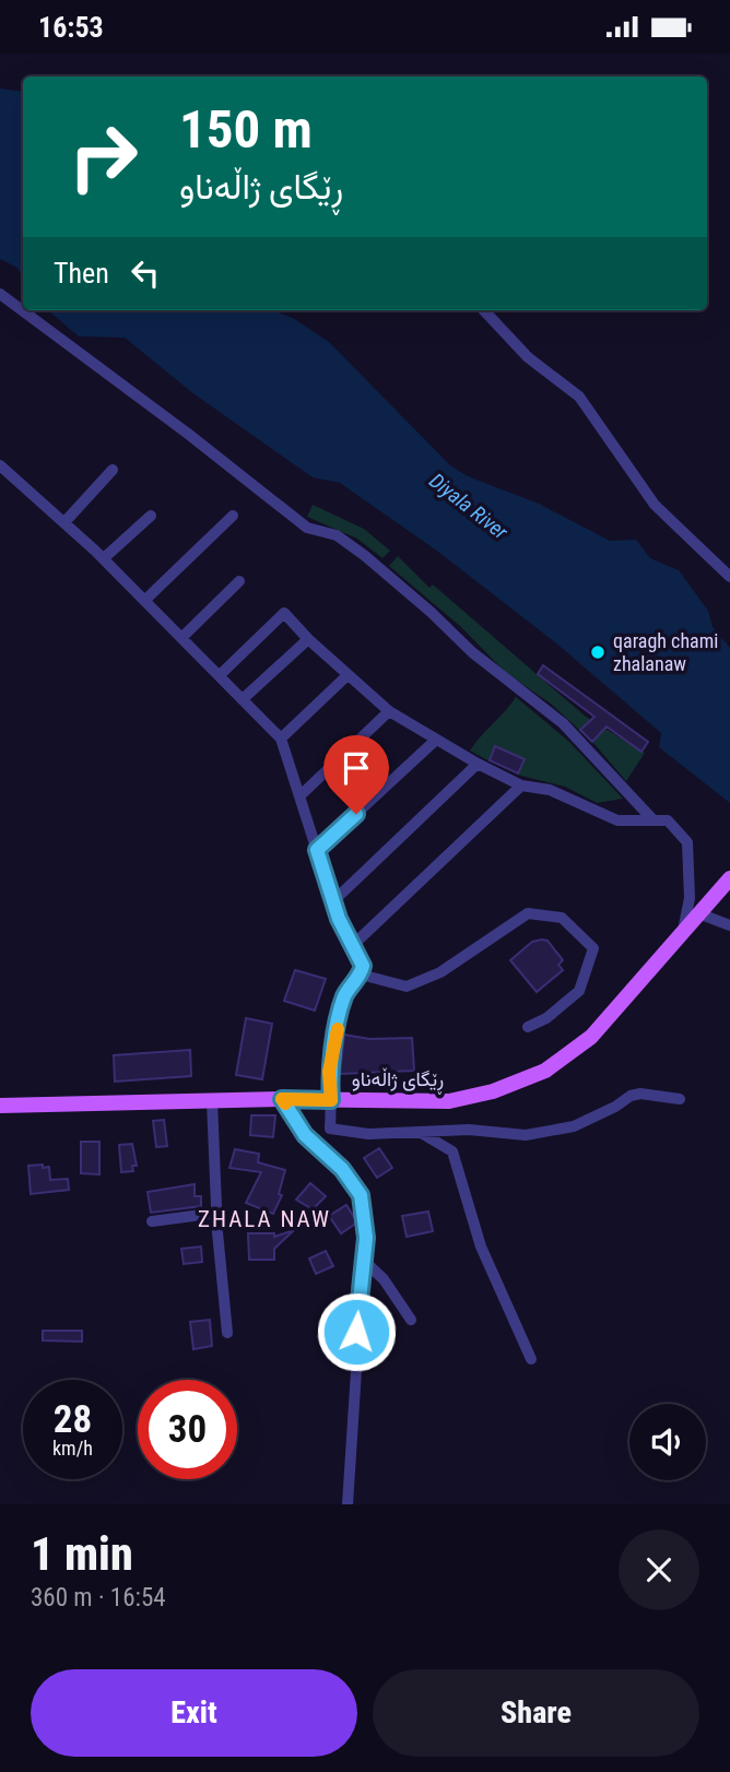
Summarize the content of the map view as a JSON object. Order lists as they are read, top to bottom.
{
  "streets": {
    "main road": ["ڕێگای ژاڵەناو"]
  },
  "districts": ["ZHALA NAW"],
  "water": ["Diyala River"],
  "places": ["qaragh chami zhalanaw"],
  "page": {
    "status": "16:53",
    "turn": ["150 m", "ڕێگای ژاڵەناو"],
    "then": "Then",
    "speed": "28 km/h",
    "limit": "30",
    "heading": ["1 min", "360 m · 16:54"],
    "buttons": ["Exit", "Share"]
  }
}
